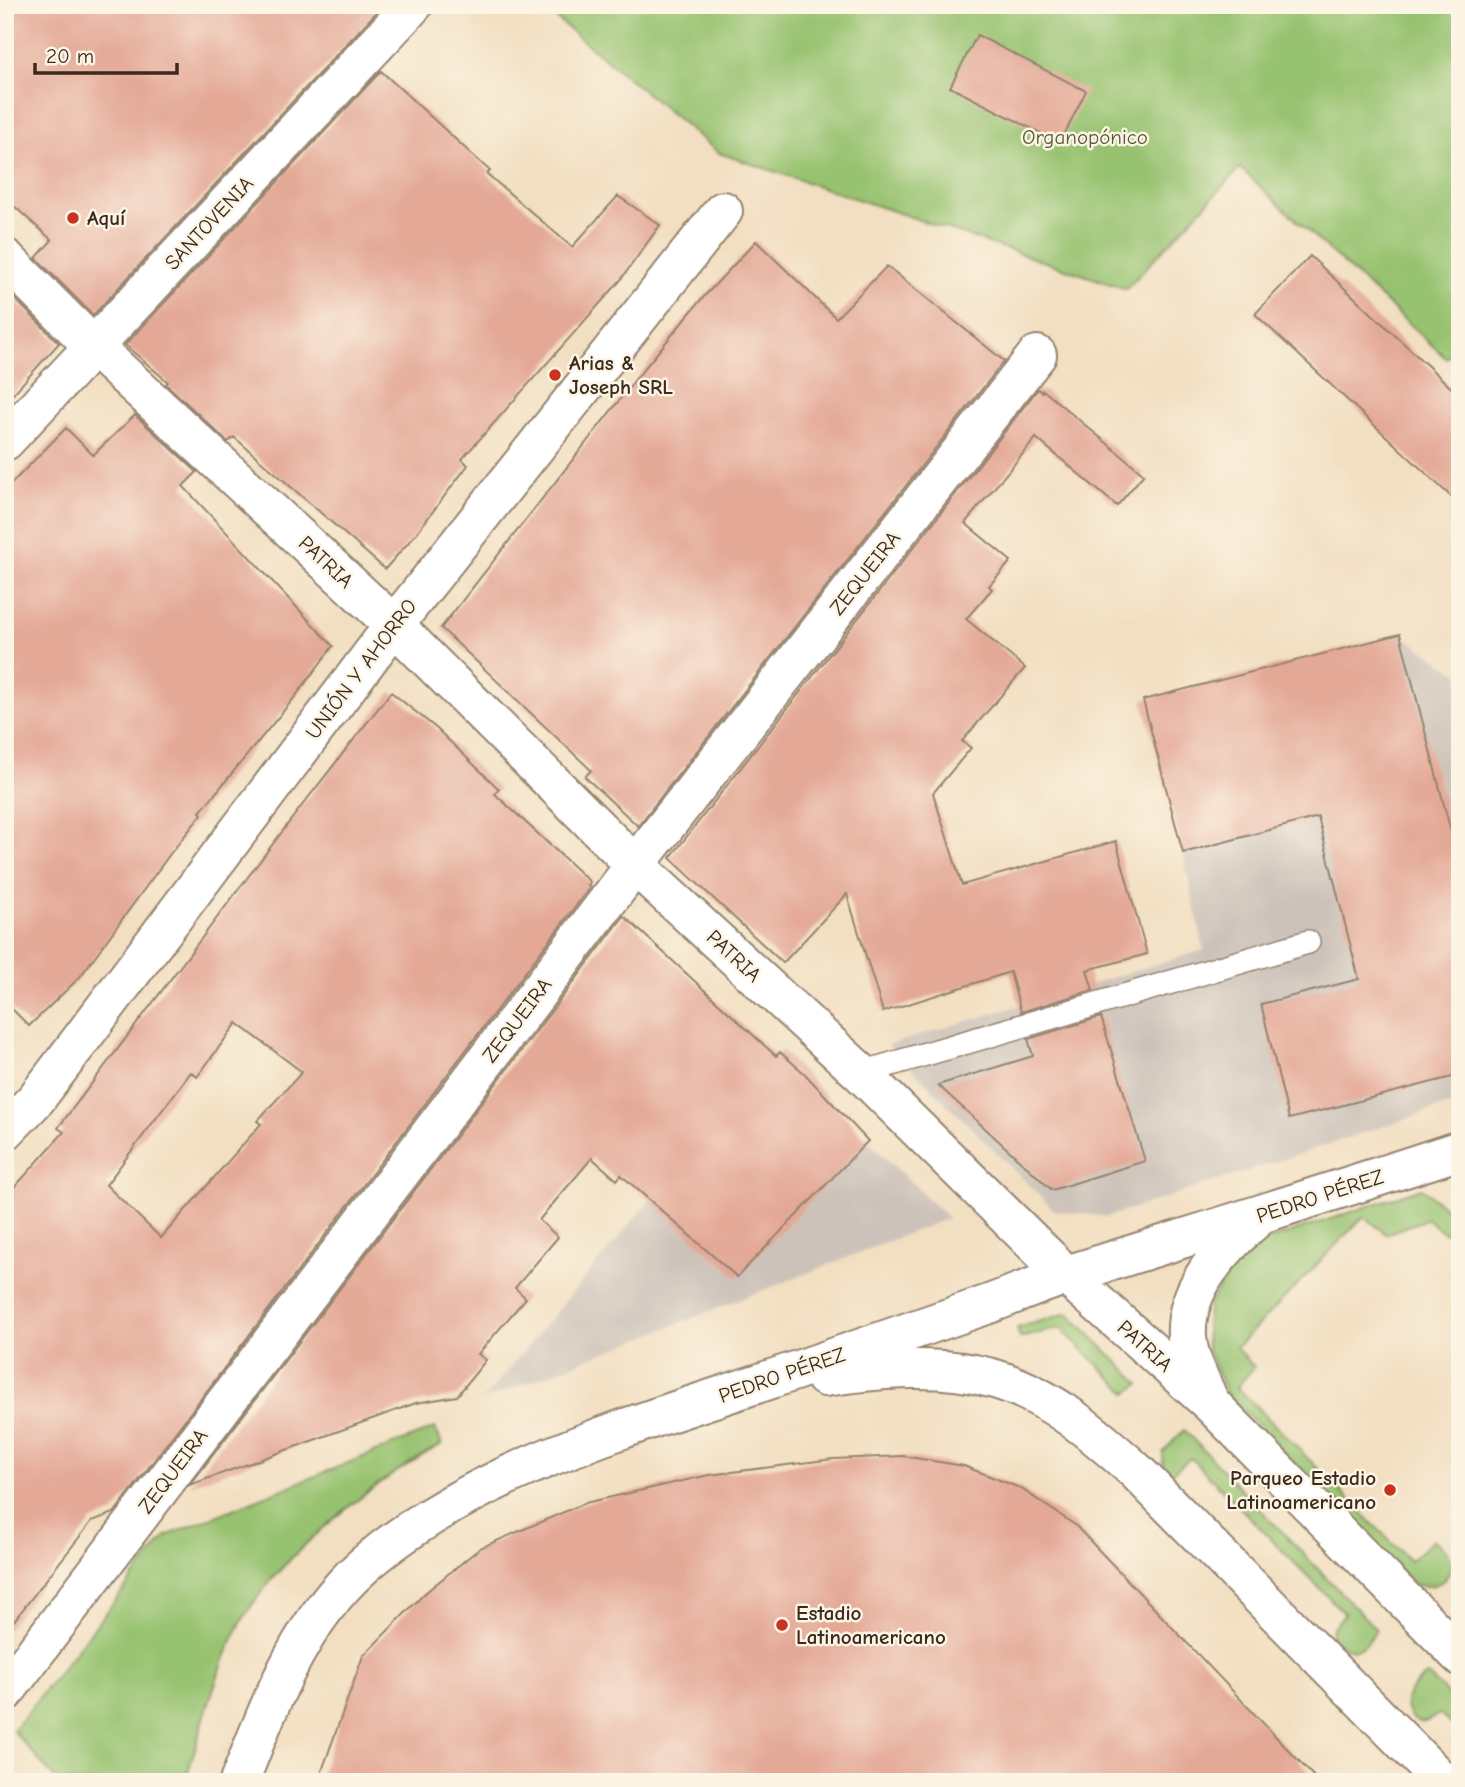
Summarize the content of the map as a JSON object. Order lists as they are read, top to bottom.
{
  "streets": {
    "street": [
      "SANTOVENIA",
      "PATRIA",
      "ZEQUEIRA",
      "UNIÓN Y AHORRO",
      "PEDRO PÉREZ"
    ]
  },
  "crossings": [
    ["SANTOVENIA", "PATRIA"],
    ["PATRIA", "ZEQUEIRA"],
    ["PATRIA", "UNIÓN Y AHORRO"],
    ["PATRIA", "PEDRO PÉREZ"]
  ],
  "parks": ["Organopónico"],
  "places": [
    "Aquí",
    "Arias & Joseph SRL",
    "Parqueo Estadio Latinoamericano",
    "Estadio Latinoamericano"
  ],
  "scale_bar": "20 m"
}
